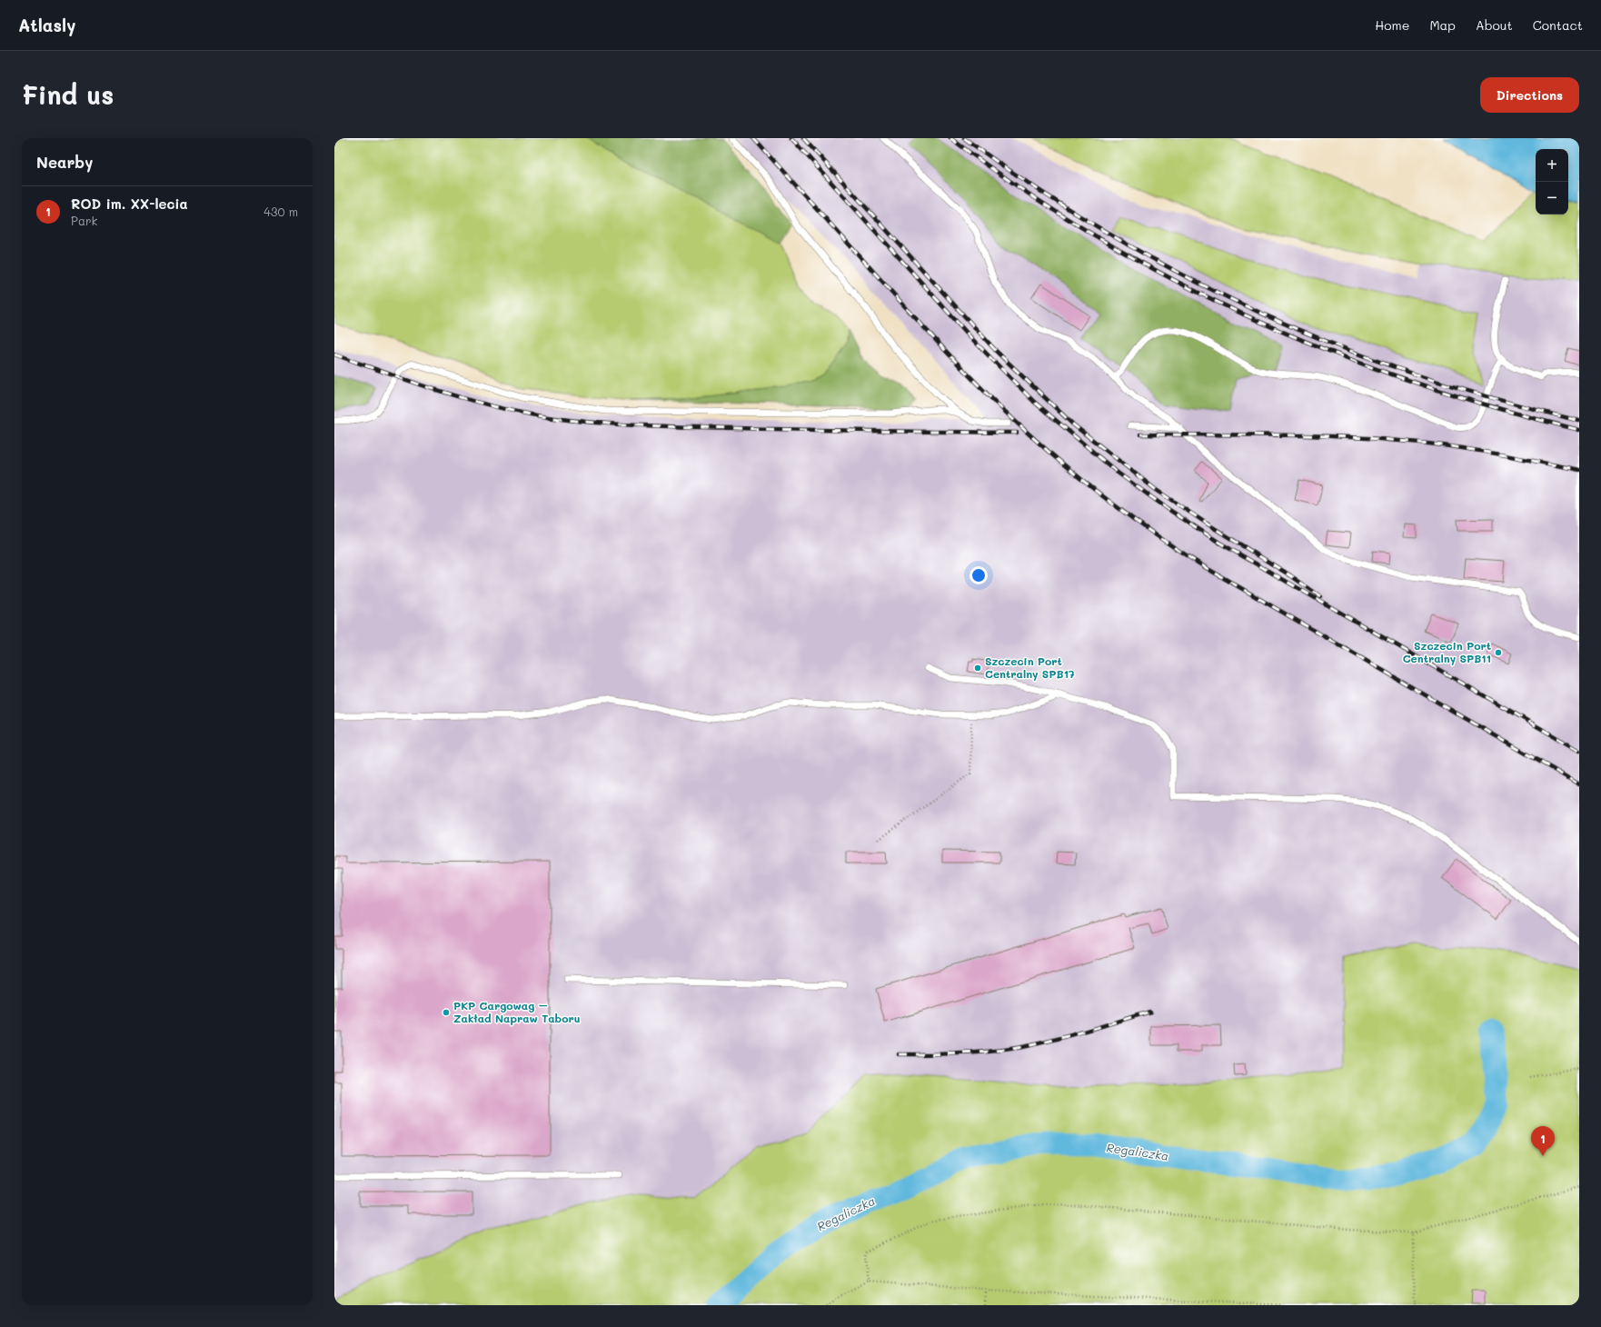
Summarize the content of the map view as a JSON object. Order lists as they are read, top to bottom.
{
  "water": ["Regaliczka"],
  "places": ["Szczecin Port Centralny SPB11", "Szczecin Port Centralny SPB17", "PKP Cargowag – Zakład Napraw Taboru"],
  "page": {
    "header": "Atlasly",
    "nav": [
      "Home",
      "Map",
      "About",
      "Contact"
    ],
    "buttons": "Directions",
    "title": "Find us",
    "heading": "Nearby",
    "map_buttons": ["+", "−"],
    "list": [
      {
        "mark": "1",
        "name": "ROD im. XX-lecia",
        "note": "Park",
        "value": "430 m"
      }
    ],
    "pins": "1"
  }
}
